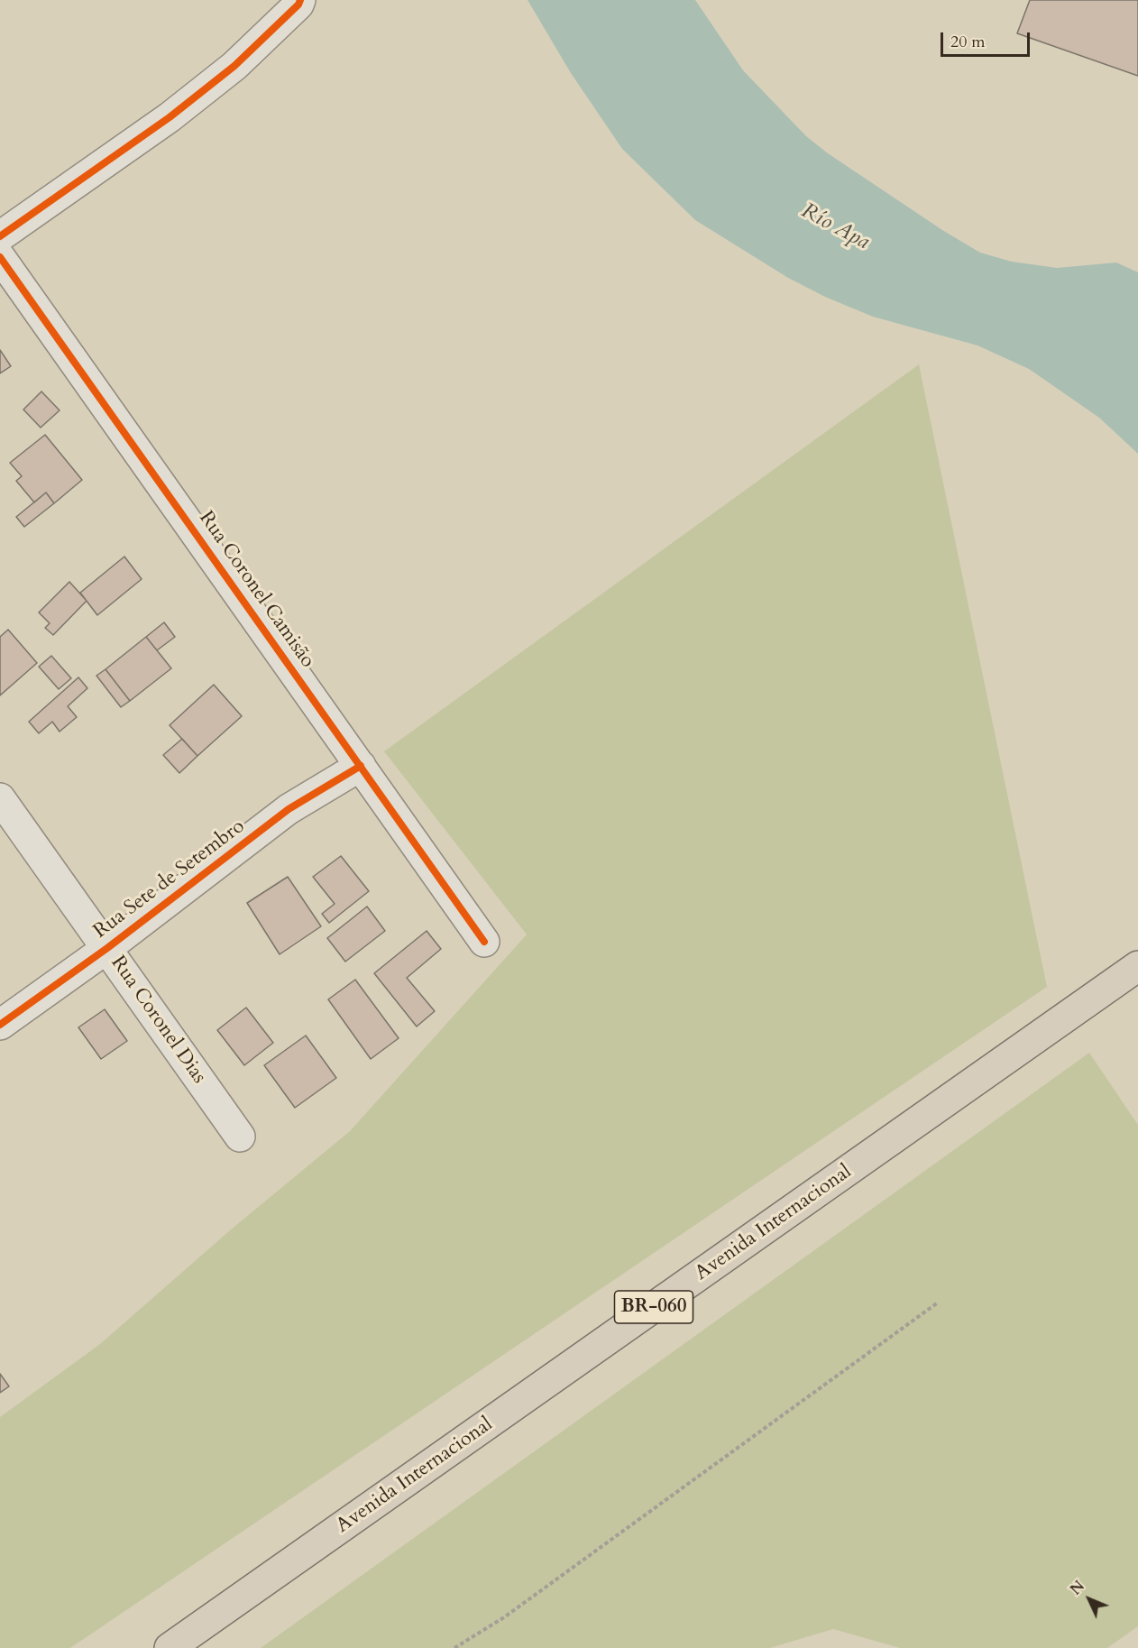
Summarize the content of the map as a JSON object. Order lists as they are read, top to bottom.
{
  "streets": {
    "main road": ["Avenida Internacional", "BR-060"],
    "street": ["Rua Coronel Camisão", "Rua Sete de Setembro", "Rua Coronel Dias"]
  },
  "crossings": [
    ["Rua Coronel Camisão", "Rua Sete de Setembro"],
    ["Rua Sete de Setembro", "Rua Coronel Dias"]
  ],
  "water": ["Río Apa"],
  "scale_bar": "20 m",
  "north": "top left"
}
